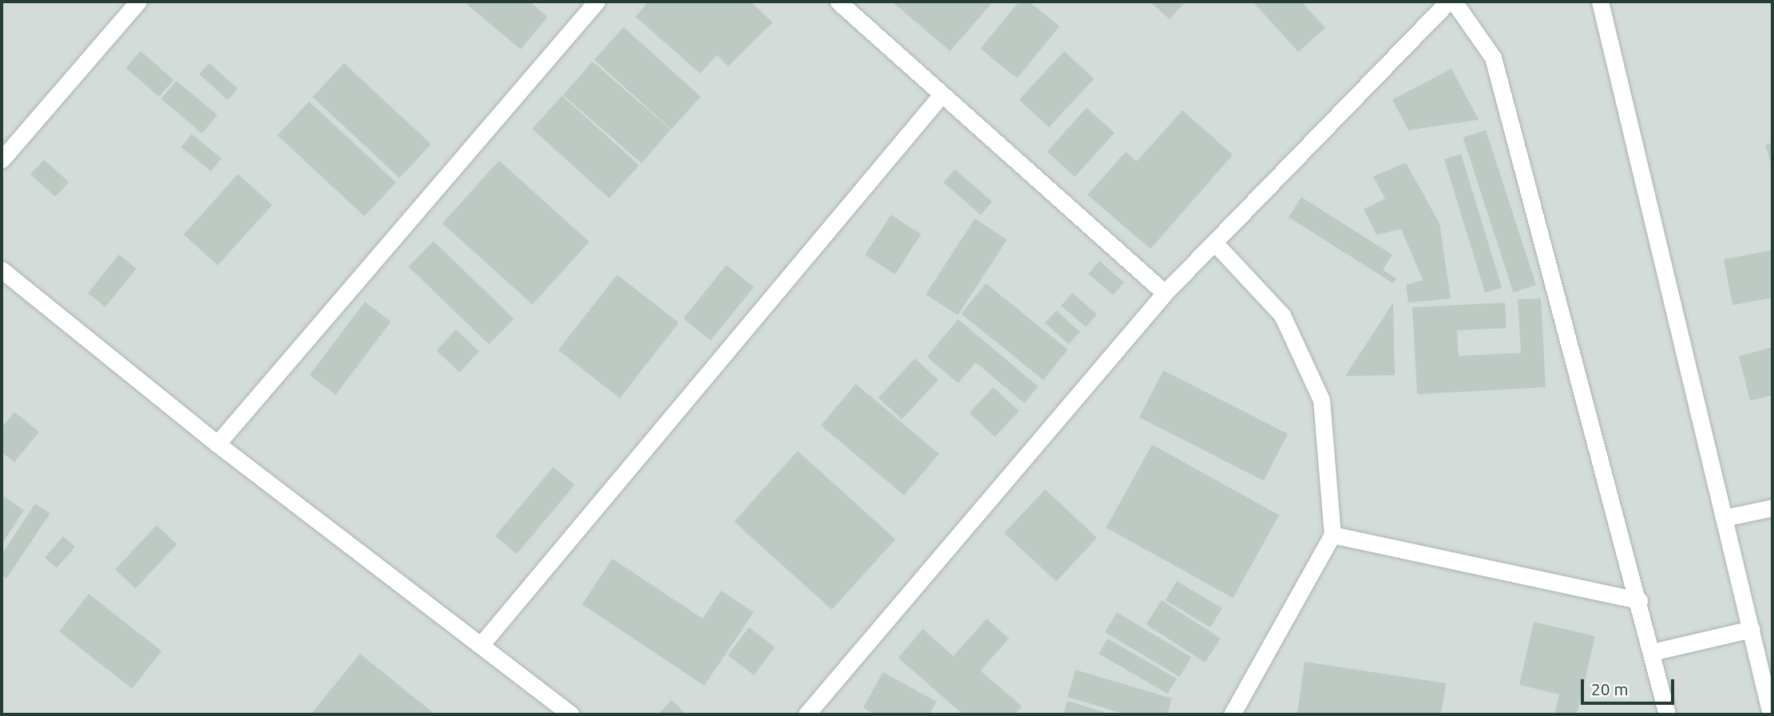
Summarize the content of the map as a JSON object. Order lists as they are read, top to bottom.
{
  "scale_bar": "20 m"
}
